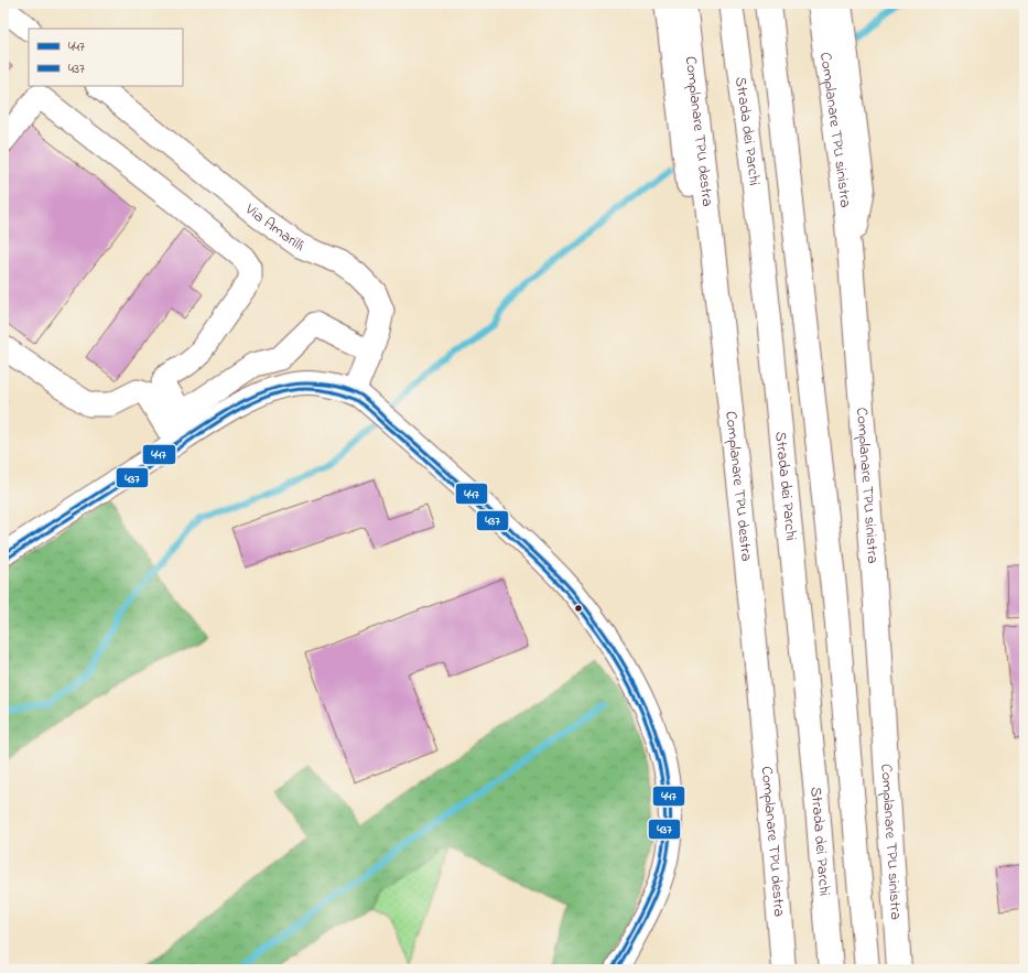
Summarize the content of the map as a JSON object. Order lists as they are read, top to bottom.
{
  "streets": {
    "highway": ["Complanare TPU sinistra", "Complanare TPU destra", "Strada dei Parchi"],
    "street": ["Via Amarilli"]
  },
  "lines": ["transit line 447", "transit line 437"],
  "legend": ["447", "437"]
}
